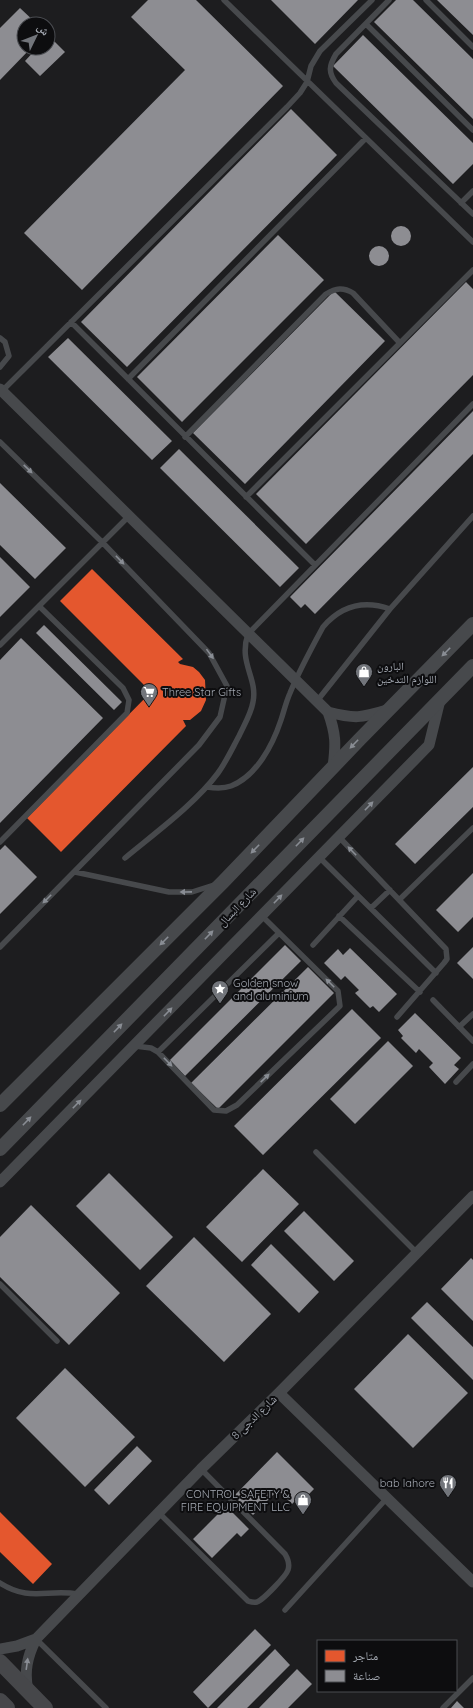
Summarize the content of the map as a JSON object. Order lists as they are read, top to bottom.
{
  "streets": {
    "street": ["شارع البسال", "شارع الدجى 8"]
  },
  "places": {
    "shop": ["البارون اللوازم التدخين", "CONTROL SAFETY & FIRE EQUIPMENT LLC"],
    "supermarket": ["Three Star Gifts"],
    "place": ["Golden snow and aluminium"],
    "restaurant": ["bab lahore"]
  },
  "legend": ["متاجر", "صناعة"],
  "north": "top right"
}
